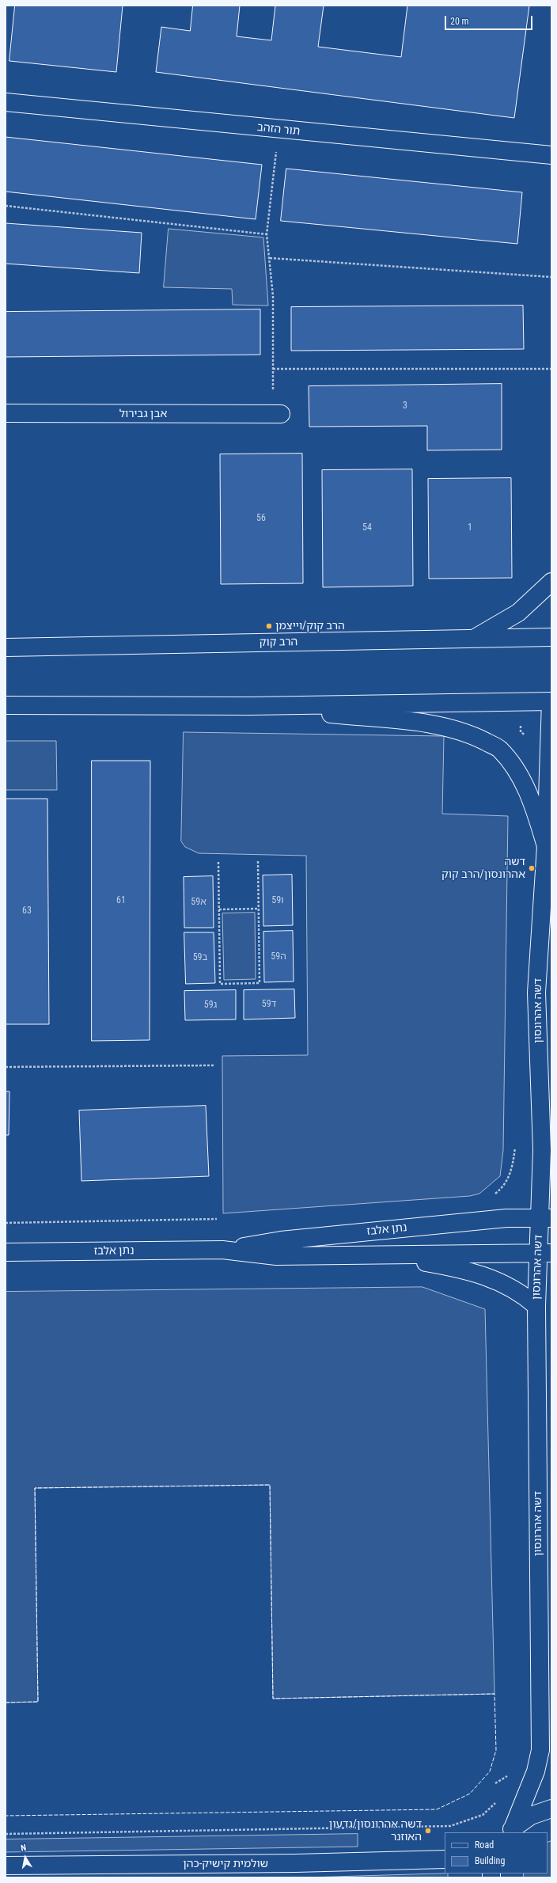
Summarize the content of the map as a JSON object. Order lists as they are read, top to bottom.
{
  "streets": {
    "street": [
      "תור הזהב",
      "אבן גבירול",
      "הרב קוק",
      "דשה אהרונסון",
      "נתן אלבז",
      "שולמית קישיק-כהן"
    ]
  },
  "crossings": [
    ["דשה אהרונסון", "נתן אלבז"]
  ],
  "places": ["הרב קוק/וייצמן", "דשה אהרונסון/הרב קוק", "דשה אהרונסון/גדעון האוזנר"],
  "house_numbers": [
    "3",
    "56",
    "54",
    "1",
    "61",
    "59ו",
    "59א",
    "63",
    "59ה",
    "59ב",
    "59ד",
    "59ג"
  ],
  "legend": ["Road", "Building"],
  "scale_bar": "20 m",
  "north": "top"
}
